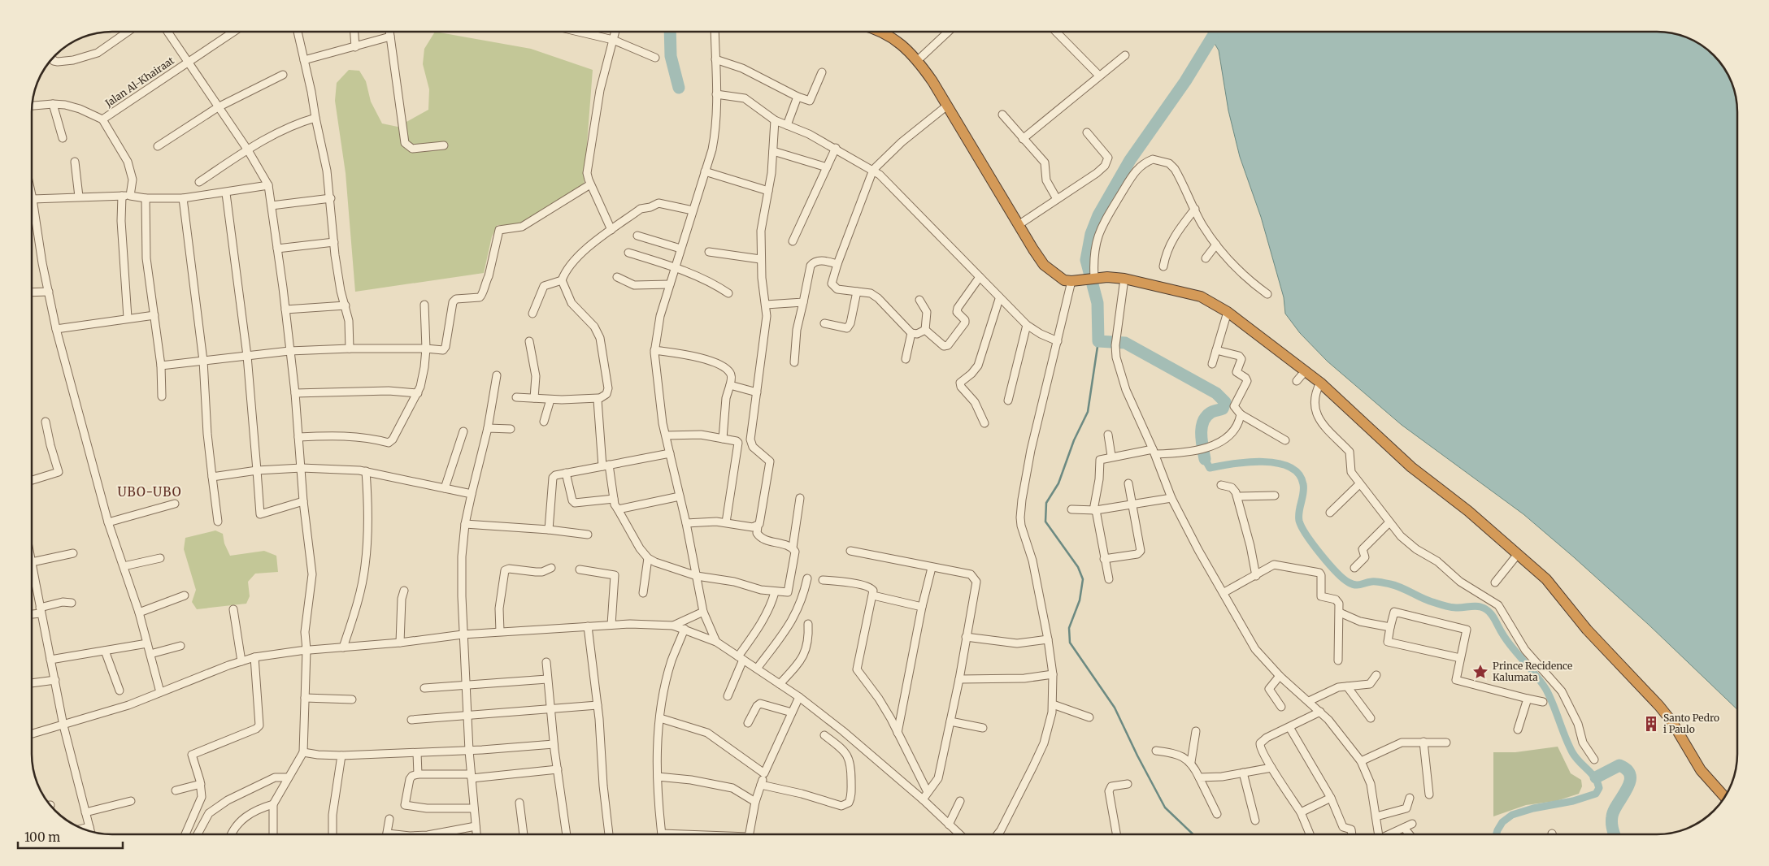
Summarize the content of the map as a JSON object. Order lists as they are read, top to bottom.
{
  "streets": {
    "street": ["Jalan Al-Khairaat"]
  },
  "districts": ["UBO-UBO"],
  "places": {
    "place": ["Prince Recidence Kalumata"],
    "building": ["Santo Pedro i Paulo"]
  },
  "scale_bar": "100 m"
}
